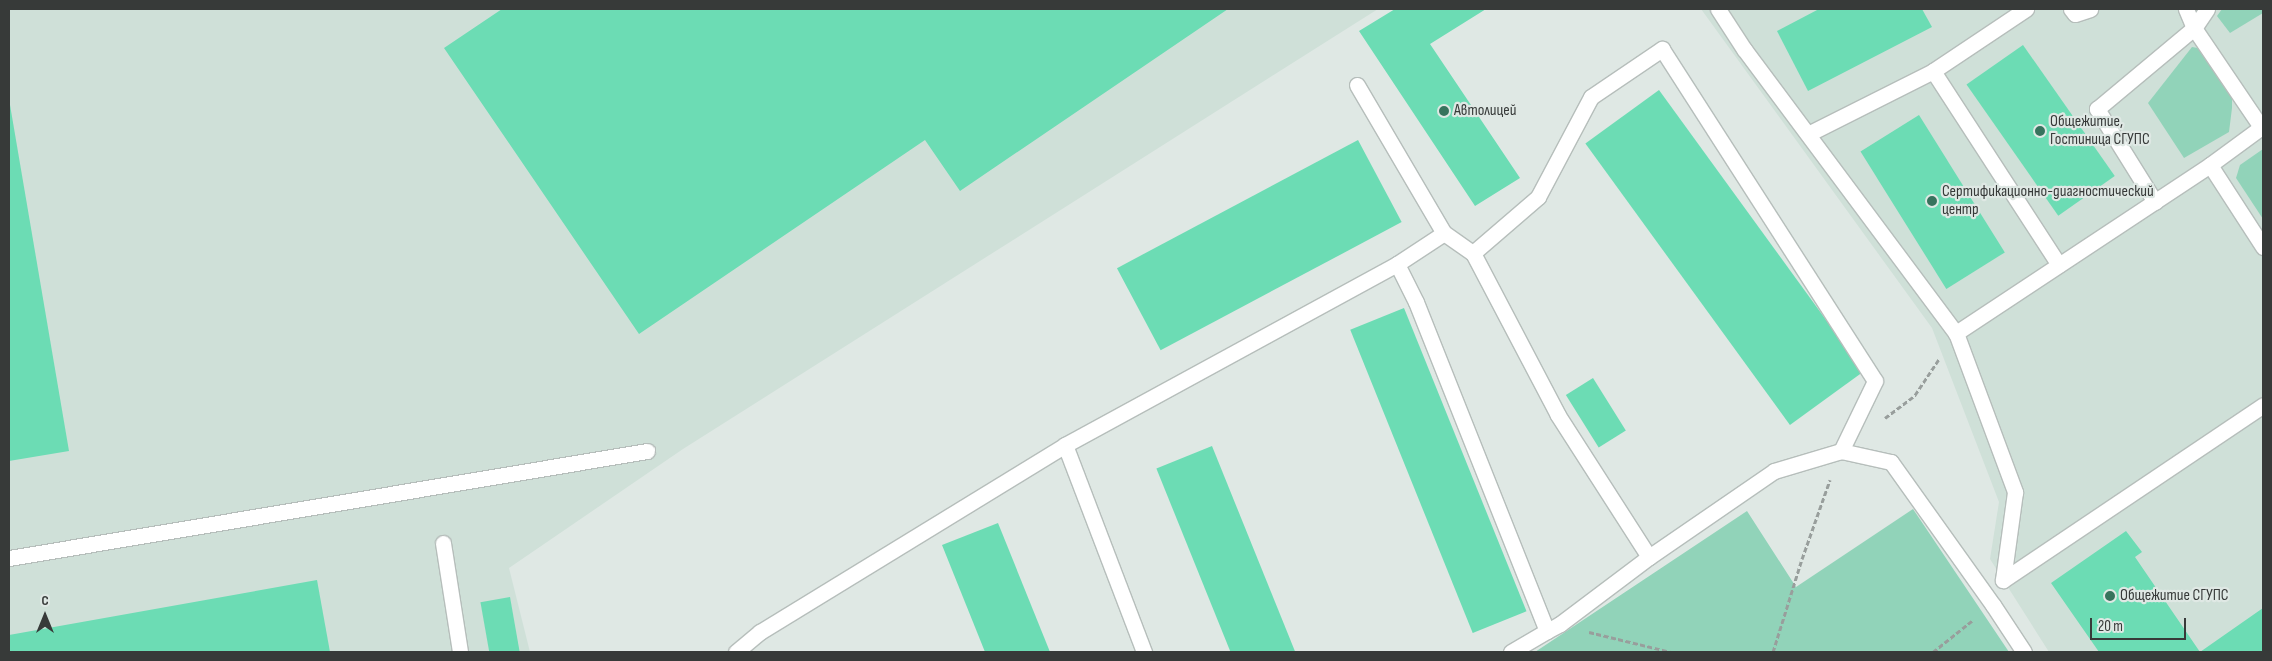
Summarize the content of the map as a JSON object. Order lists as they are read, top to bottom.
{
  "places": [
    "Автолицей",
    "Общежитие, Гостиница СГУПС",
    "Сертификационно-диагностический центр",
    "Общежитие СГУПС"
  ],
  "scale_bar": "20 m",
  "north": "top"
}
